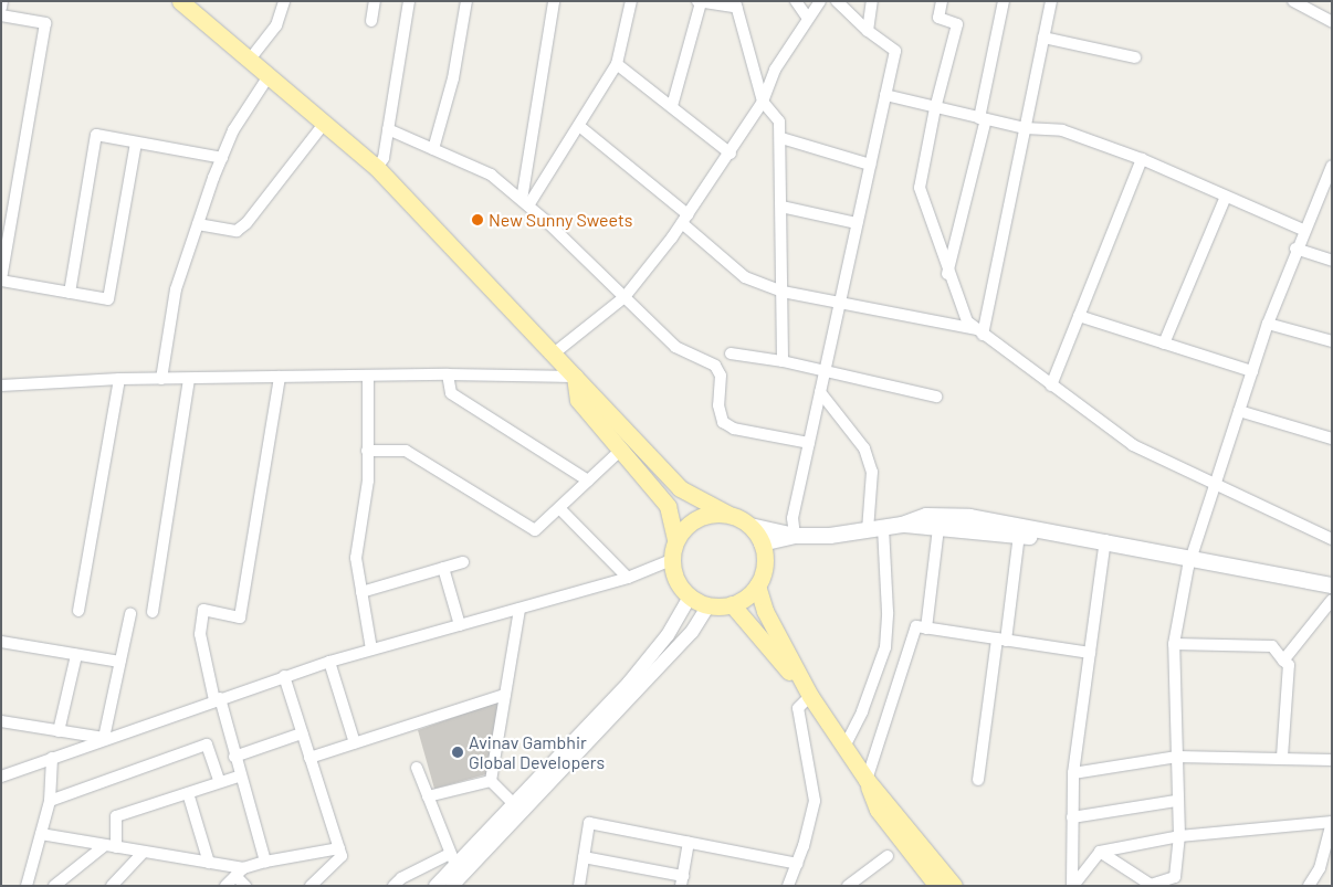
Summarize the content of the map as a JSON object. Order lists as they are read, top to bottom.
{
  "places": ["New Sunny Sweets", "Avinav Gambhir Global Developers"]
}
